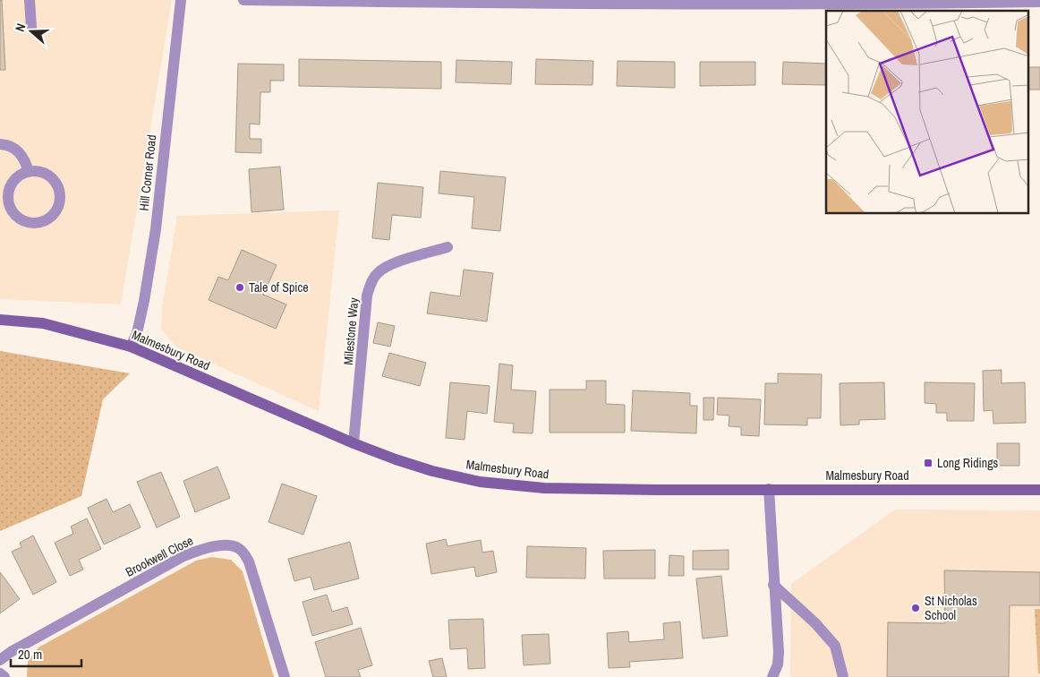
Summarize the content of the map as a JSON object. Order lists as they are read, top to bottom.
{
  "streets": {
    "main road": ["Malmesbury Road"],
    "street": ["Hill Corner Road", "Milestone Way", "Brookwell Close"]
  },
  "crossings": [
    ["Hill Corner Road", "Malmesbury Road"],
    ["Milestone Way", "Malmesbury Road"]
  ],
  "places": {
    "other": ["Tale of Spice", "St Nicholas School"],
    "transit": ["Long Ridings"]
  },
  "scale_bar": "20 m",
  "north": "left"
}
